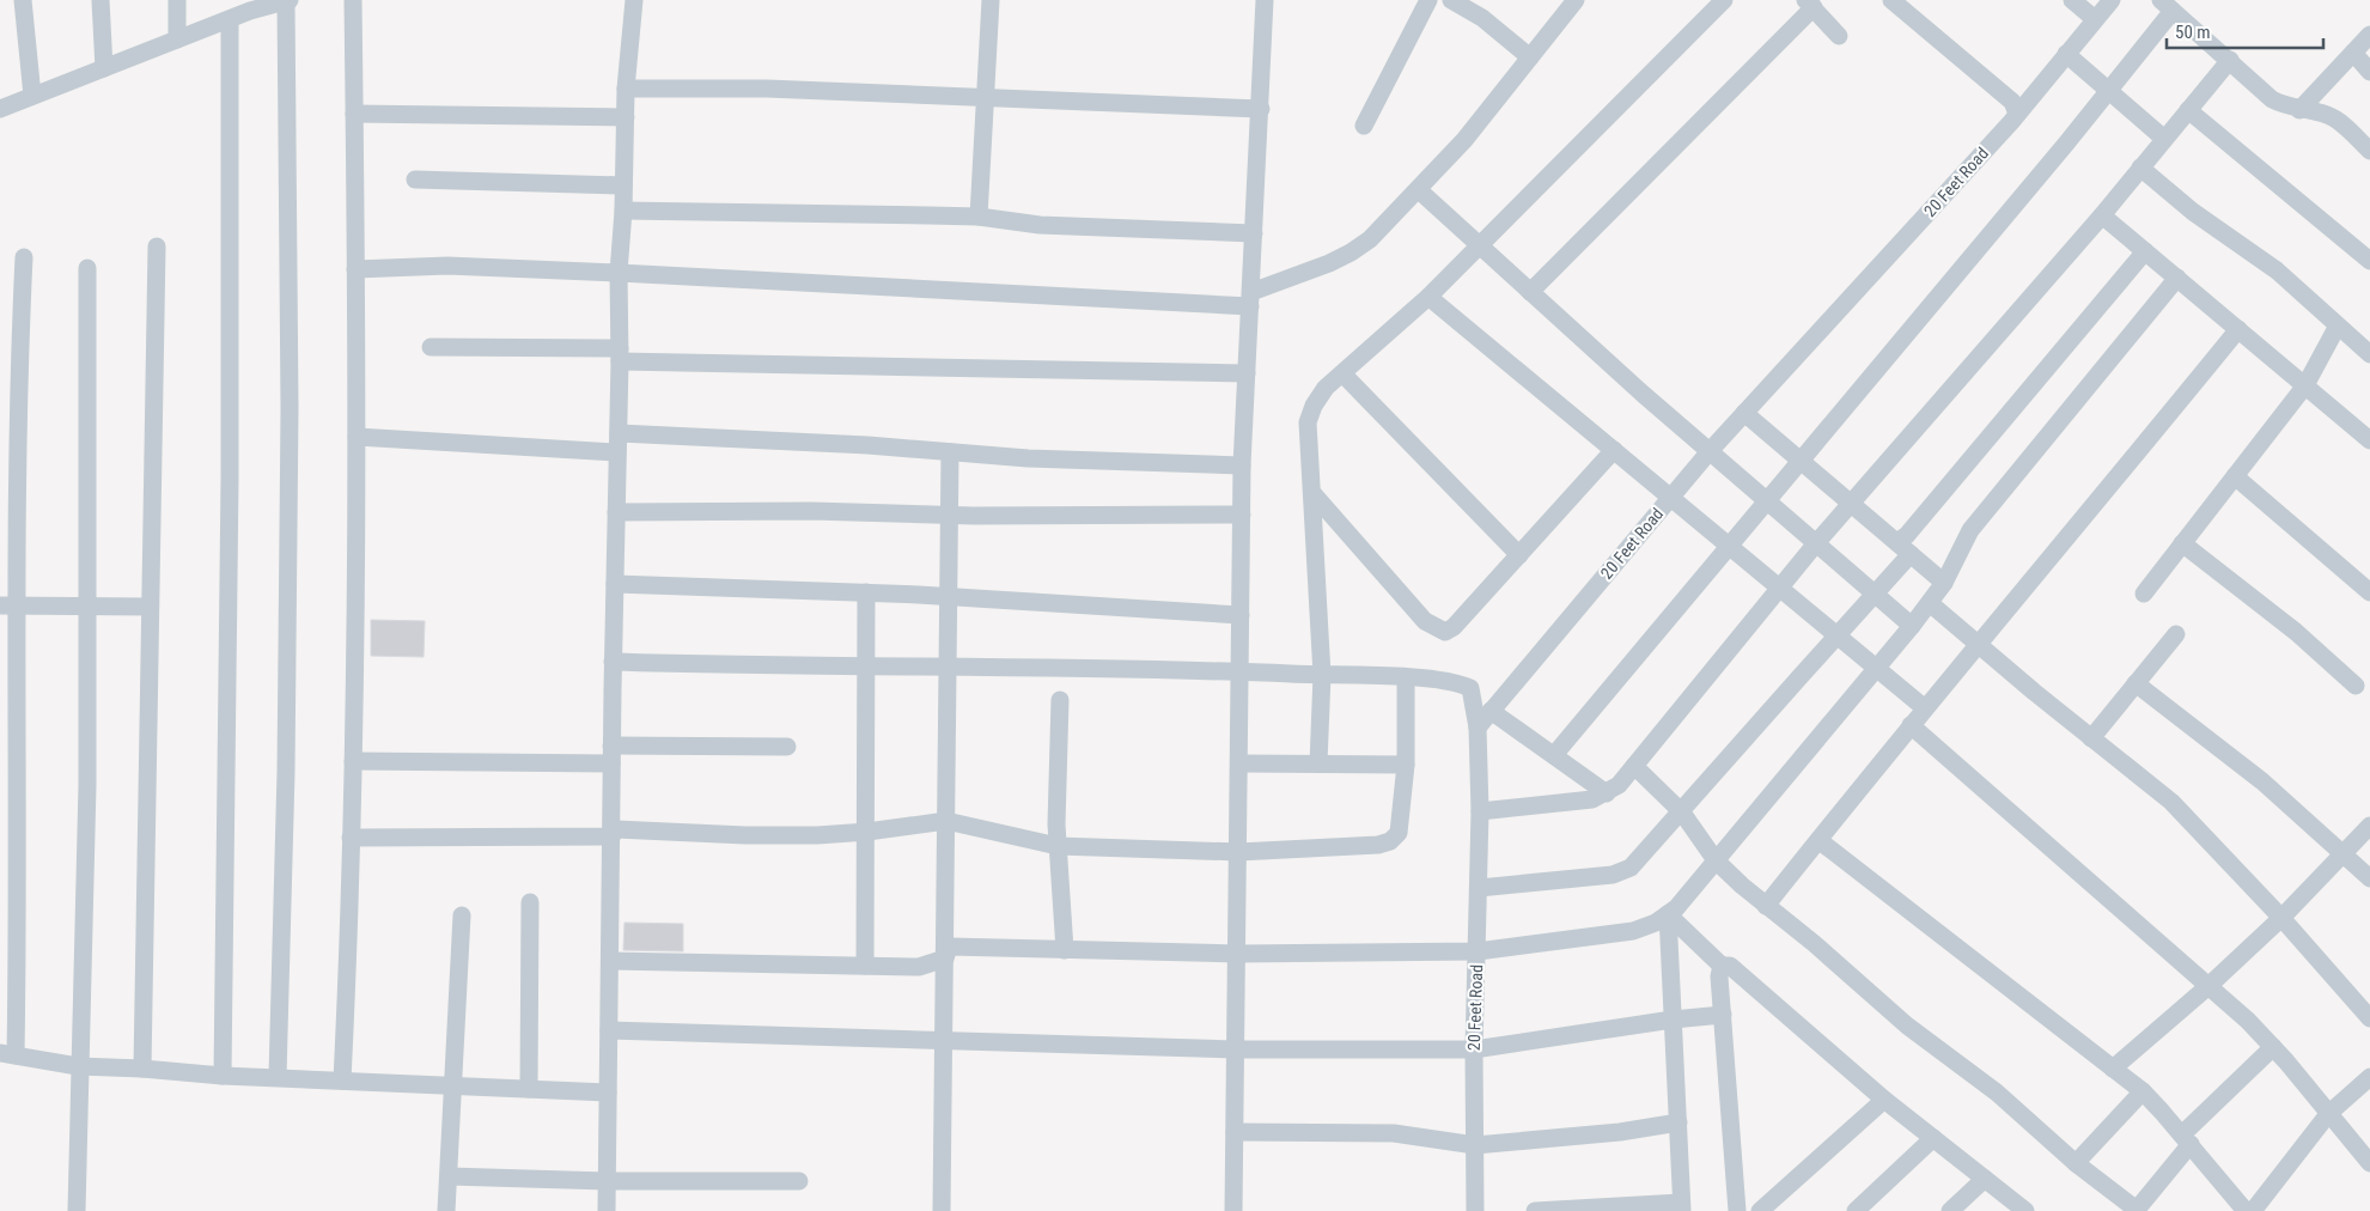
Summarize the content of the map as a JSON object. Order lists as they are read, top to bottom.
{
  "streets": {
    "street": ["20 Feet Road"]
  },
  "scale_bar": "50 m"
}
